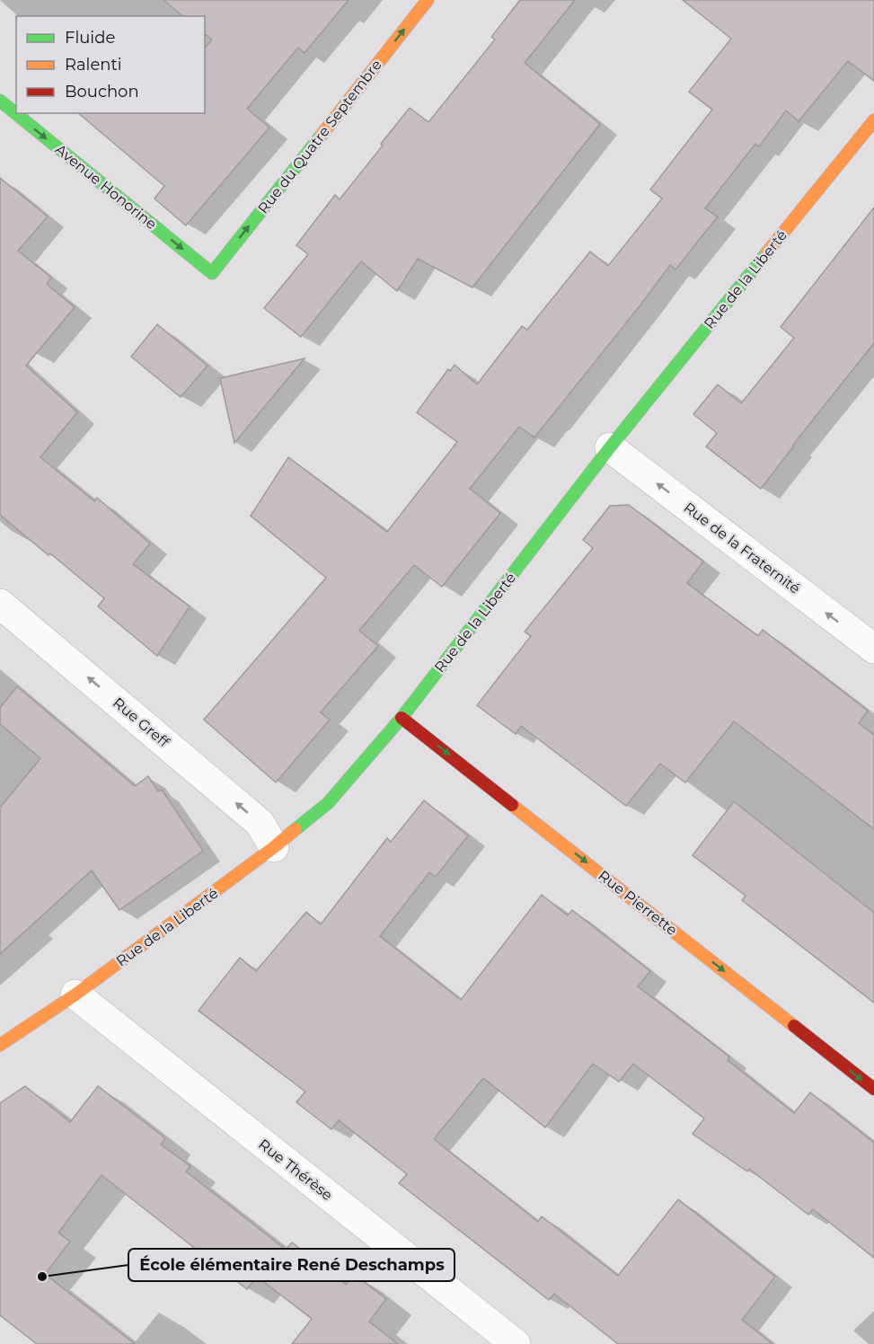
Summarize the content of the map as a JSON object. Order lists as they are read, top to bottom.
{
  "streets": {
    "street": [
      "Rue du Quatre Septembre",
      "Avenue Honorine",
      "Rue de la Liberté",
      "Rue de la Fraternité",
      "Rue Greff",
      "Rue Pierrette",
      "Rue Thérèse"
    ]
  },
  "crossings": [
    ["Rue du Quatre Septembre", "Avenue Honorine"],
    ["Rue de la Liberté", "Rue de la Fraternité"],
    ["Rue de la Liberté", "Rue Greff"],
    ["Rue de la Liberté", "Rue Pierrette"],
    ["Rue de la Liberté", "Rue Thérèse"]
  ],
  "one_way": [
    "Rue du Quatre Septembre",
    "Avenue Honorine",
    "Rue de la Fraternité",
    "Rue Greff",
    "Rue Pierrette"
  ],
  "places": ["École élémentaire René Deschamps"],
  "legend": ["Fluide", "Ralenti", "Bouchon"]
}
